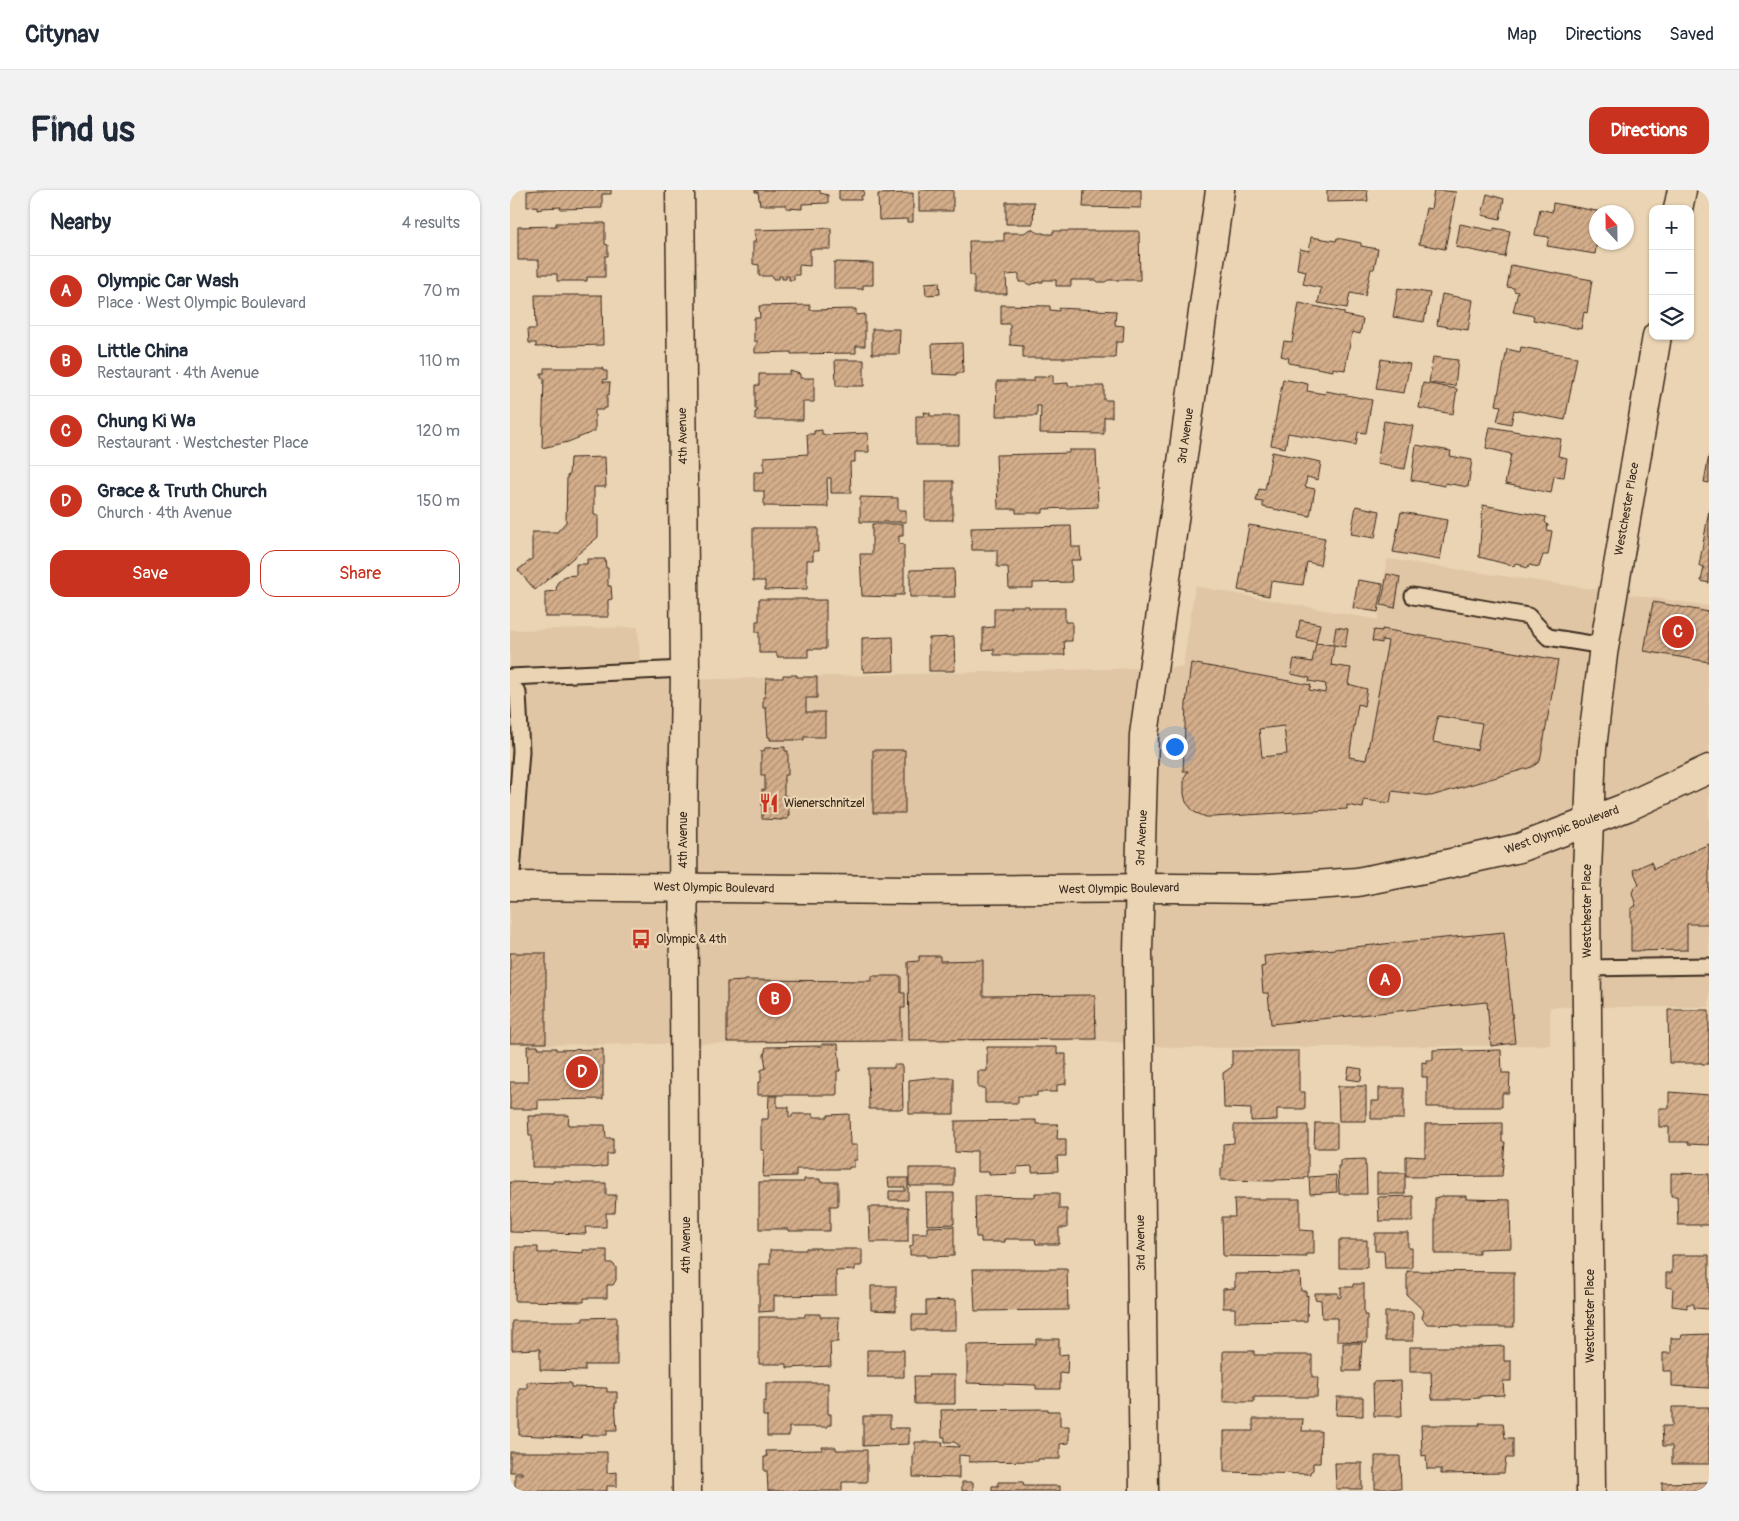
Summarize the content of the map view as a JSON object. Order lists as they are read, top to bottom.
{
  "streets": {
    "street": [
      "4th Avenue",
      "3rd Avenue",
      "Westchester Place",
      "West Olympic Boulevard"
    ]
  },
  "crossings": [
    ["4th Avenue", "West Olympic Boulevard"],
    ["3rd Avenue", "West Olympic Boulevard"],
    ["Westchester Place", "West Olympic Boulevard"]
  ],
  "places": {
    "restaurant": ["Wienerschnitzel"],
    "bus stop": ["Olympic & 4th"]
  },
  "north": "top",
  "page": {
    "header": "Citynav",
    "nav": ["Map", "Directions", "Saved"],
    "buttons": [
      "Directions",
      ["Save", "Share"]
    ],
    "title": "Find us",
    "heading": ["Nearby", "4 results"],
    "map_buttons": ["+", "−"],
    "list": [
      {
        "mark": "A",
        "name": "Olympic Car Wash",
        "note": "Place · West Olympic Boulevard",
        "value": "70 m"
      },
      {
        "mark": "B",
        "name": "Little China",
        "note": "Restaurant · 4th Avenue",
        "value": "110 m"
      },
      {
        "mark": "C",
        "name": "Chung Ki Wa",
        "note": "Restaurant · Westchester Place",
        "value": "120 m"
      },
      {
        "mark": "D",
        "name": "Grace & Truth Church",
        "note": "Church · 4th Avenue",
        "value": "150 m"
      }
    ],
    "pins": [
      "C",
      "A",
      "B",
      "D"
    ]
  }
}
